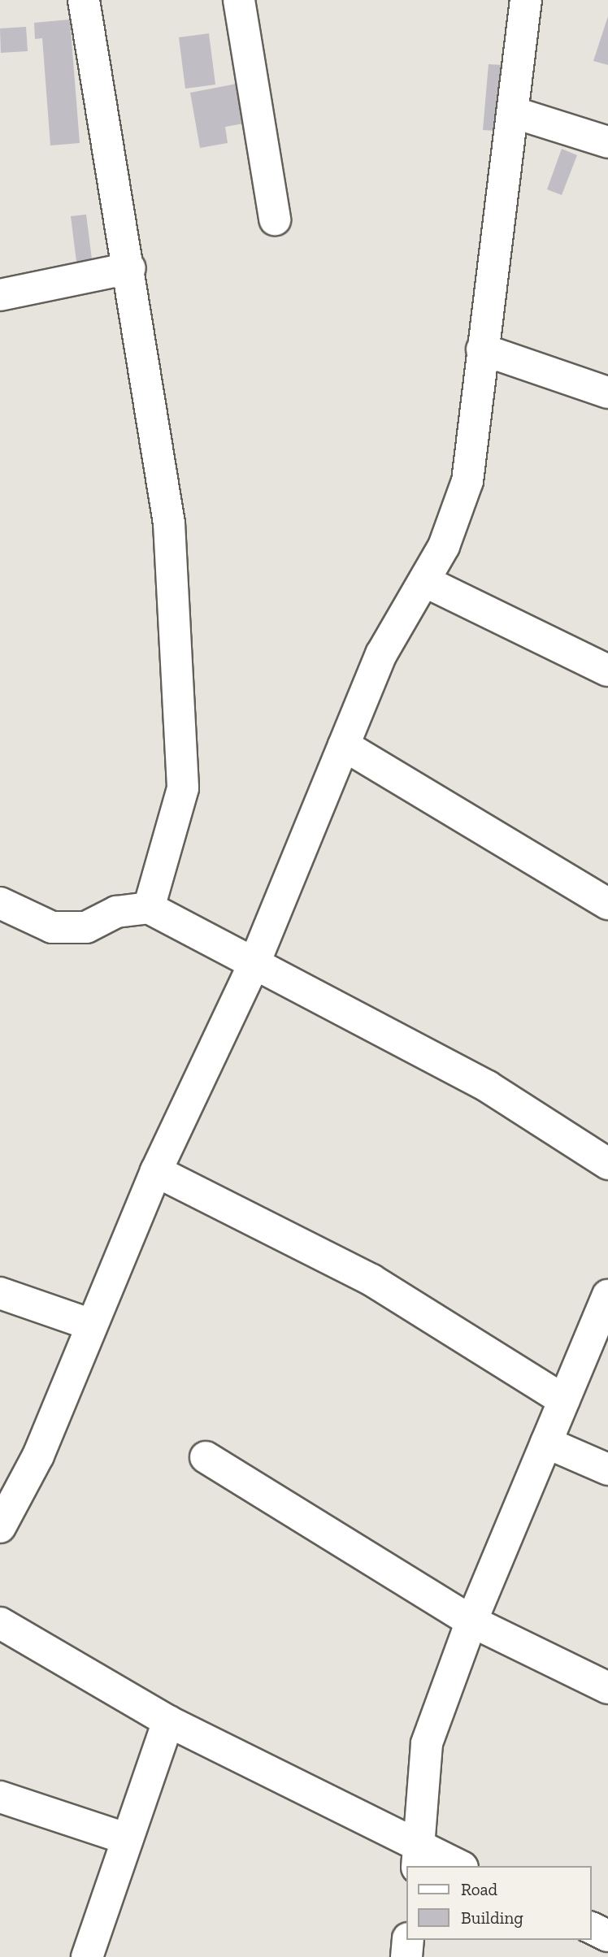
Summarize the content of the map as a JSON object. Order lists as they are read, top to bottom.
{
  "legend": ["Road", "Building"]
}
